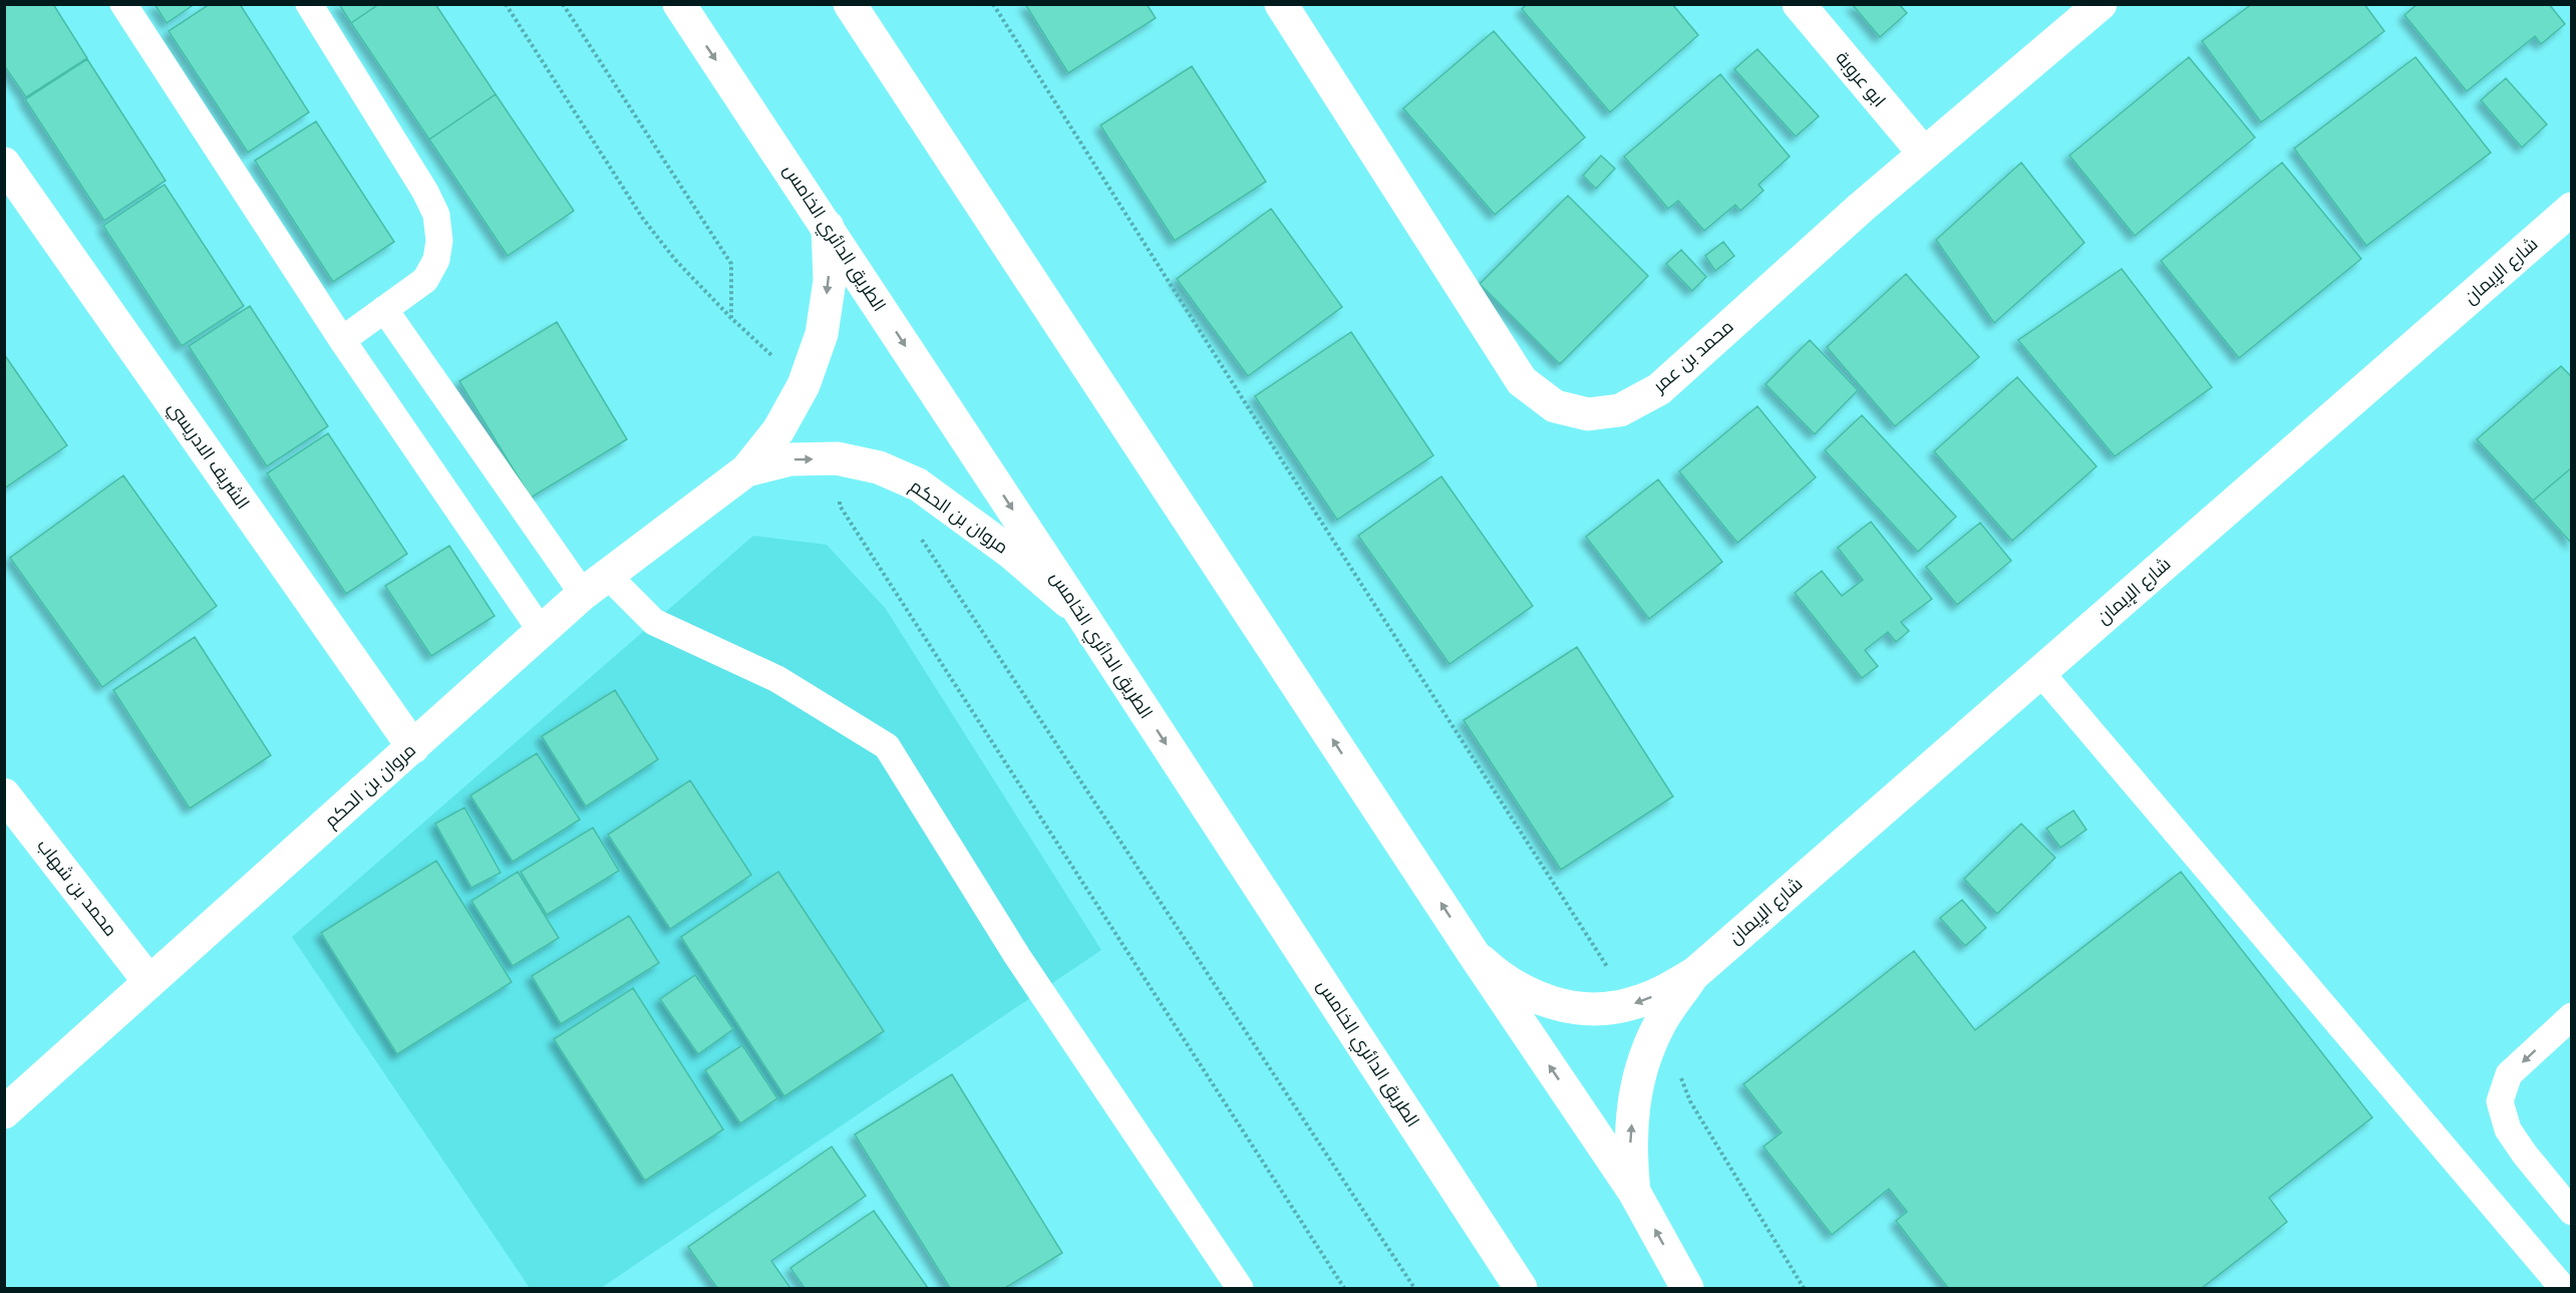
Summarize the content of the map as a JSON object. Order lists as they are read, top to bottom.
{
  "streets": {
    "street": [
      "ابو عروبة",
      "الطريق الدائري الخامس",
      "شارع الإيمان",
      "محمد بن عمر",
      "الشريف الادريسي",
      "مروان بن الحكم",
      "محمد بن شهاب"
    ]
  },
  "crossings": [
    ["ابو عروبة", "محمد بن عمر"],
    ["الطريق الدائري الخامس", "مروان بن الحكم"],
    ["الشريف الادريسي", "مروان بن الحكم"],
    ["مروان بن الحكم", "محمد بن شهاب"]
  ]
}
